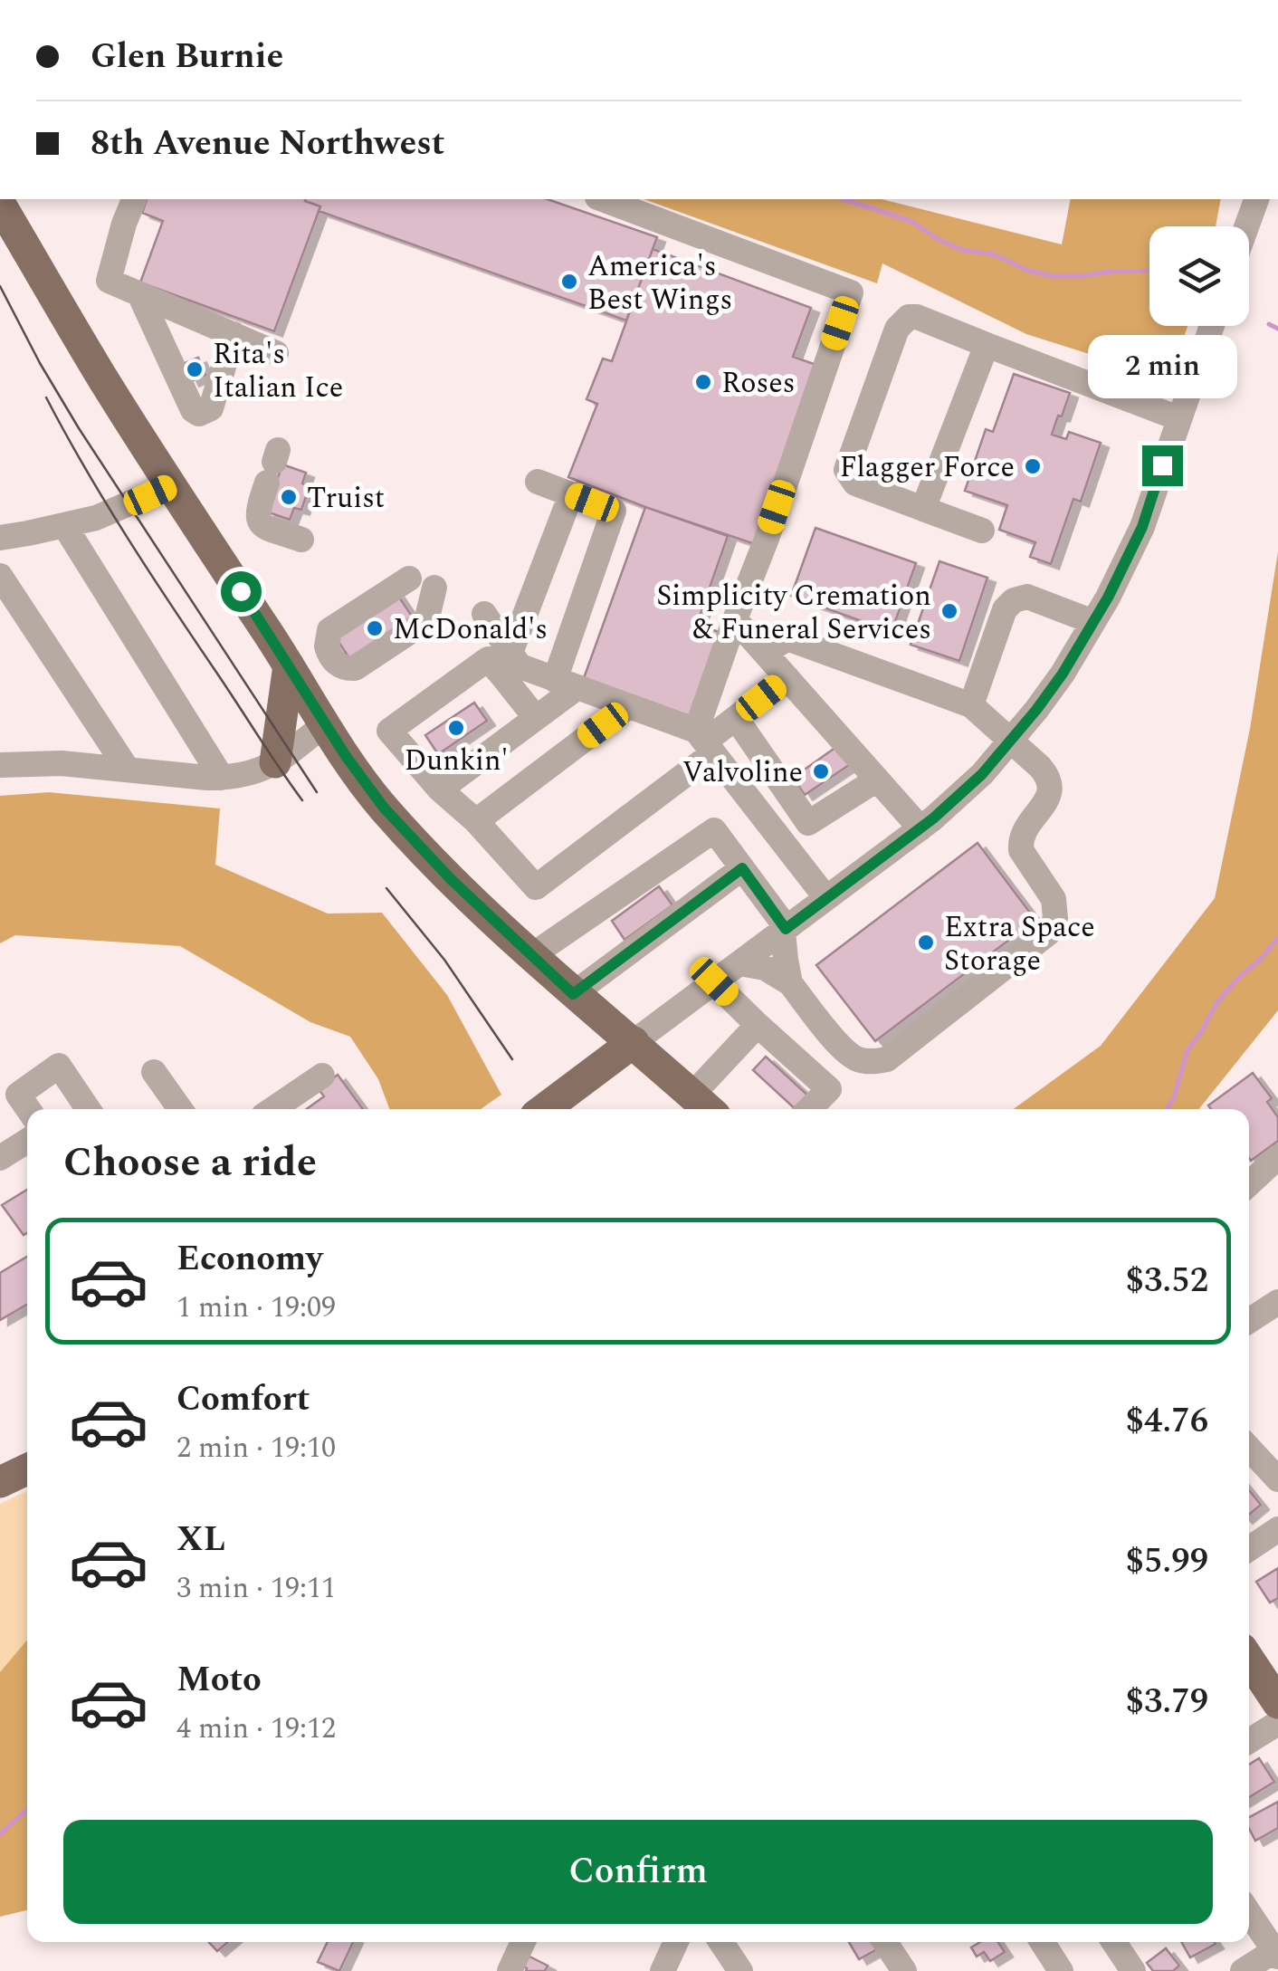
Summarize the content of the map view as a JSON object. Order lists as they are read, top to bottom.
{
  "places": [
    "America's Best Wings",
    "Rita's Italian Ice",
    "Roses",
    "Flagger Force",
    "Truist",
    "Simplicity Cremation & Funeral Services",
    "McDonald's",
    "Dunkin'",
    "Valvoline",
    "Extra Space Storage"
  ],
  "page": {
    "banner": ["Glen Burnie", "8th Avenue Northwest"],
    "bubble": "2 min",
    "heading": "Choose a ride",
    "list": [
      {
        "name": "Economy",
        "note": "1 min · 19:09",
        "value": "$3.52"
      },
      {
        "name": "Comfort",
        "note": "2 min · 19:10",
        "value": "$4.76"
      },
      {
        "name": "XL",
        "note": "3 min · 19:11",
        "value": "$5.99"
      },
      {
        "name": "Moto",
        "note": "4 min · 19:12",
        "value": "$3.79"
      }
    ],
    "buttons": "Confirm"
  }
}
